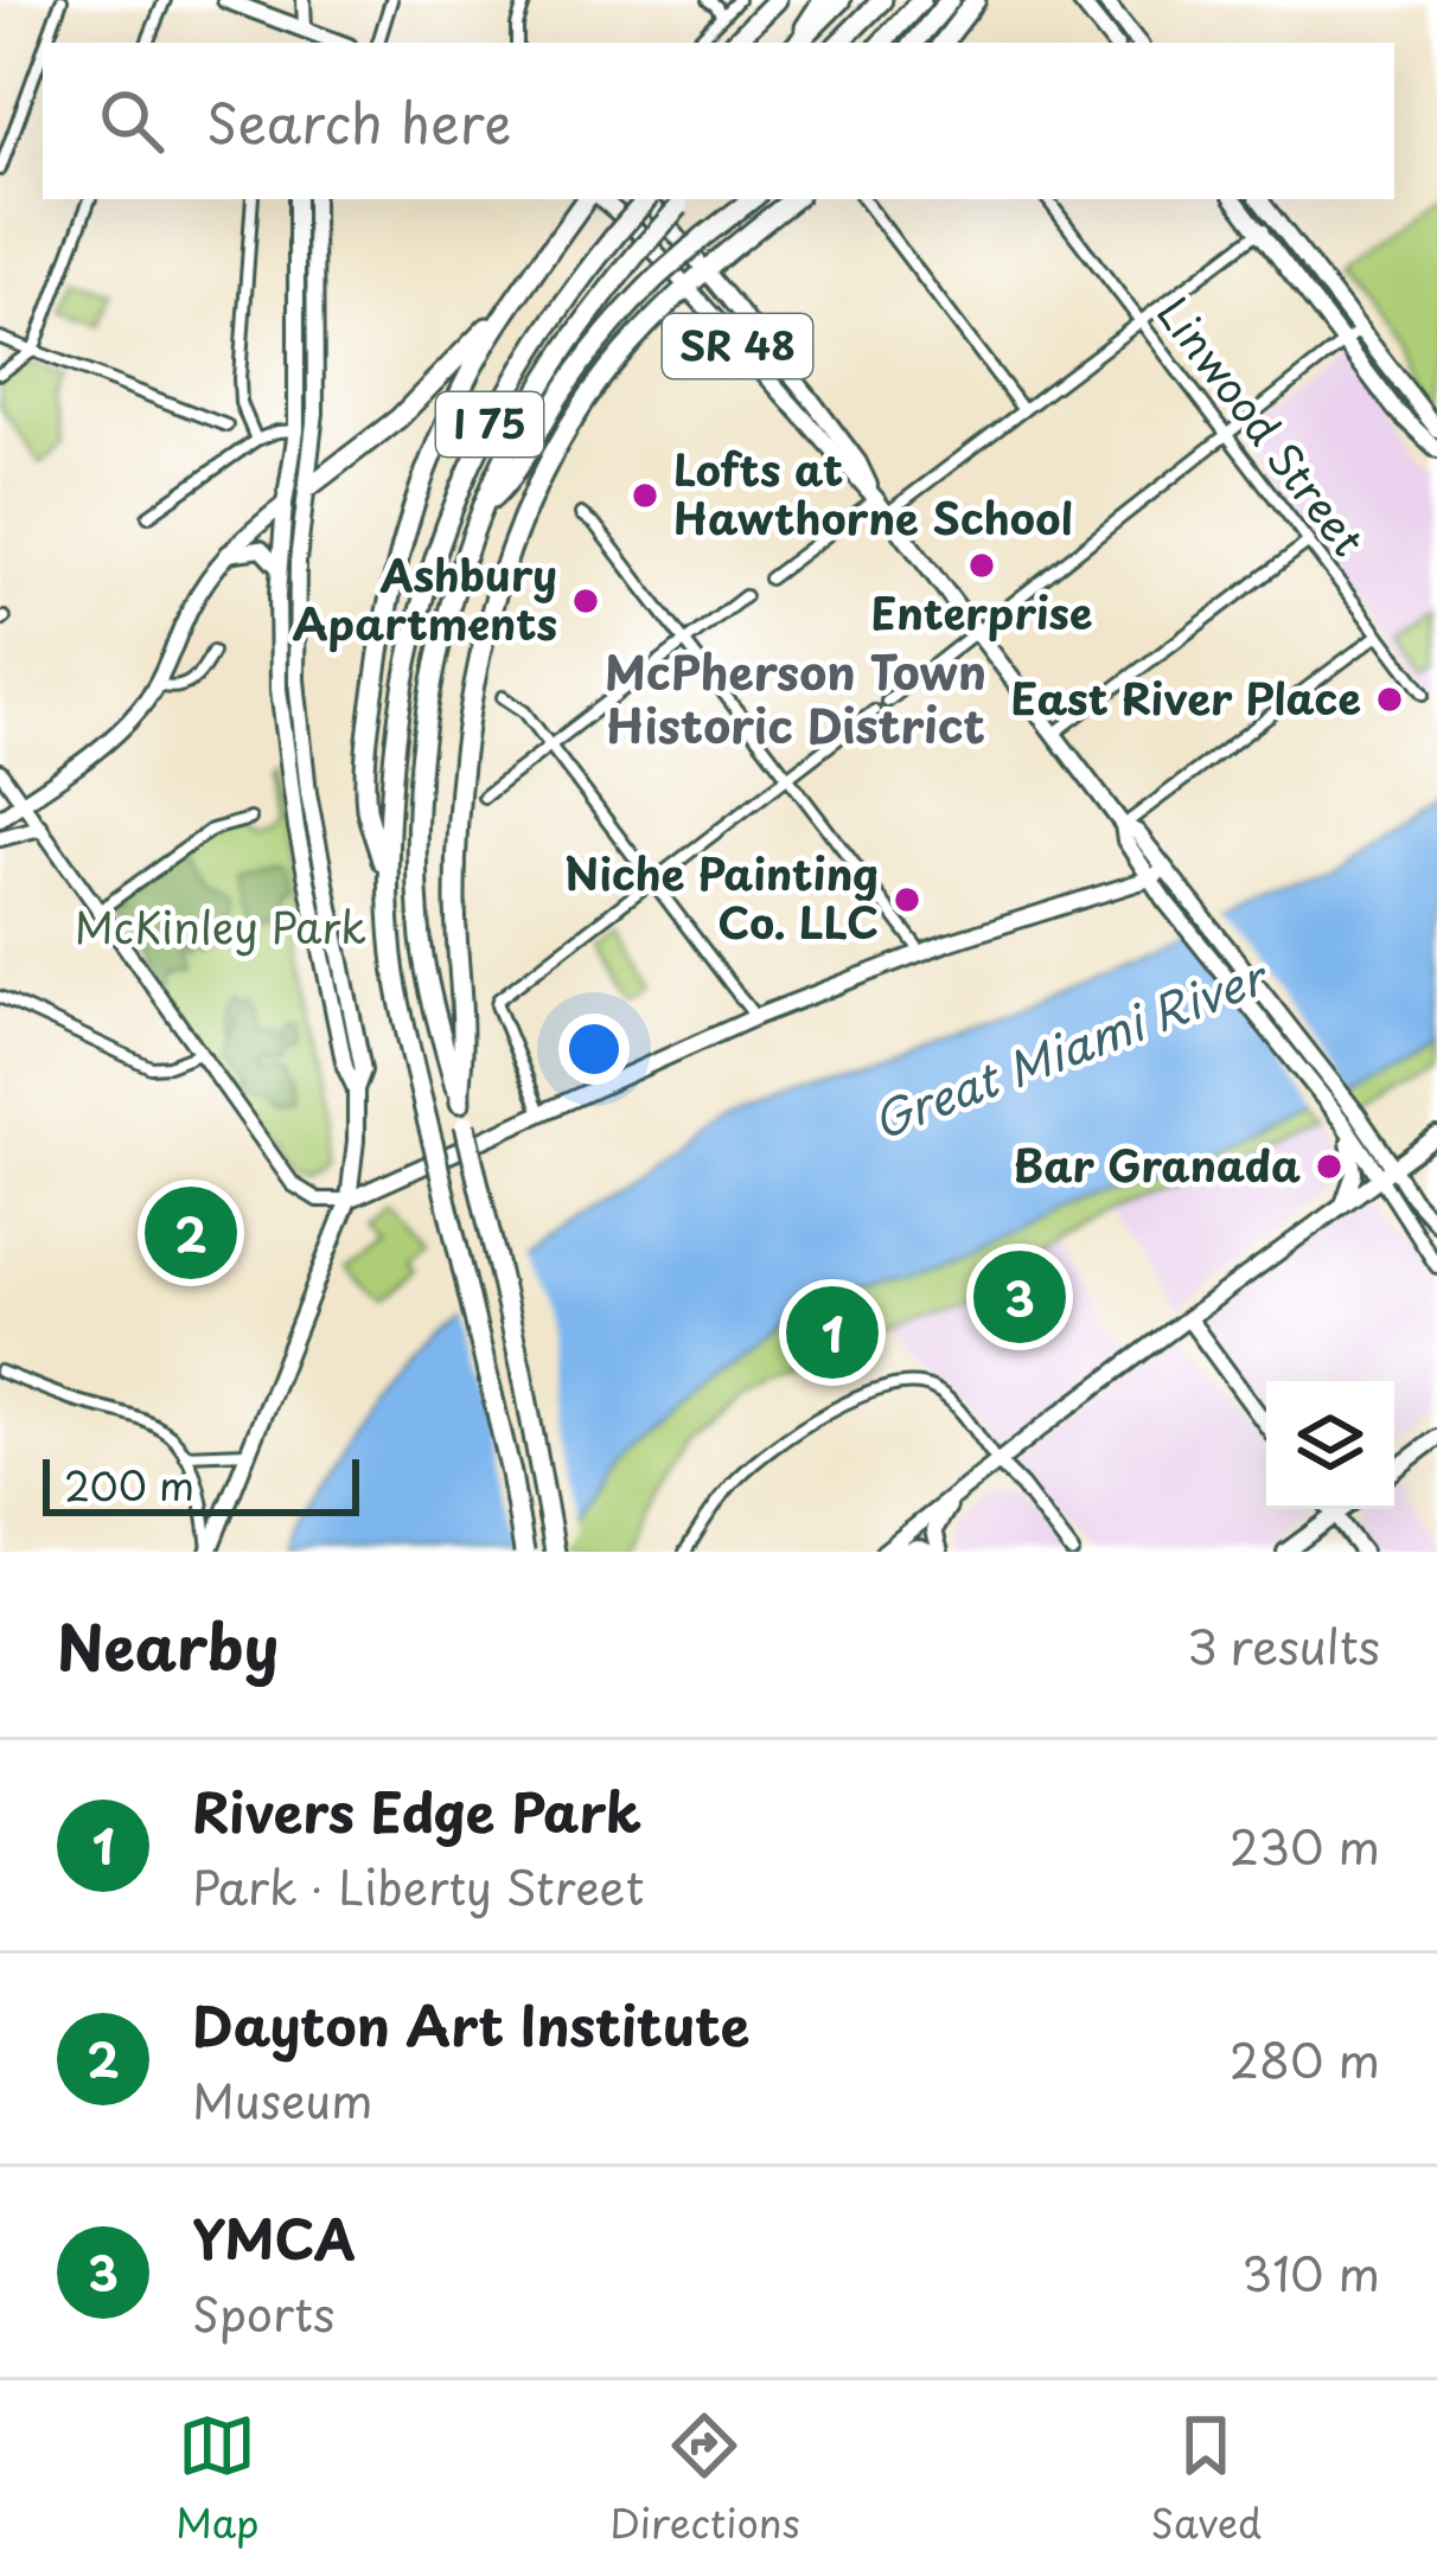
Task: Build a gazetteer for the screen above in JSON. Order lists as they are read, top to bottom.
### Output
{
  "streets": {
    "highway": ["I 75"],
    "main road": ["SR 48"],
    "street": ["Linwood Street"]
  },
  "districts": ["McPherson Town Historic District"],
  "water": ["Great Miami River"],
  "parks": ["McKinley Park"],
  "places": [
    "Lofts at Hawthorne School",
    "Enterprise",
    "Ashbury Apartments",
    "East River Place",
    "Niche Painting Co. LLC",
    "Bar Granada"
  ],
  "scale_bar": "200 m",
  "page": {
    "search": "Search here",
    "pins": ["2", "3", "1"],
    "scale": "200 m",
    "heading": ["Nearby", "3 results"],
    "list": [
      {
        "mark": "1",
        "name": "Rivers Edge Park",
        "note": "Park · Liberty Street",
        "value": "230 m"
      },
      {
        "mark": "2",
        "name": "Dayton Art Institute",
        "note": "Museum",
        "value": "280 m"
      },
      {
        "mark": "3",
        "name": "YMCA",
        "note": "Sports",
        "value": "310 m"
      }
    ],
    "nav": ["Map", "Directions", "Saved"]
  }
}
